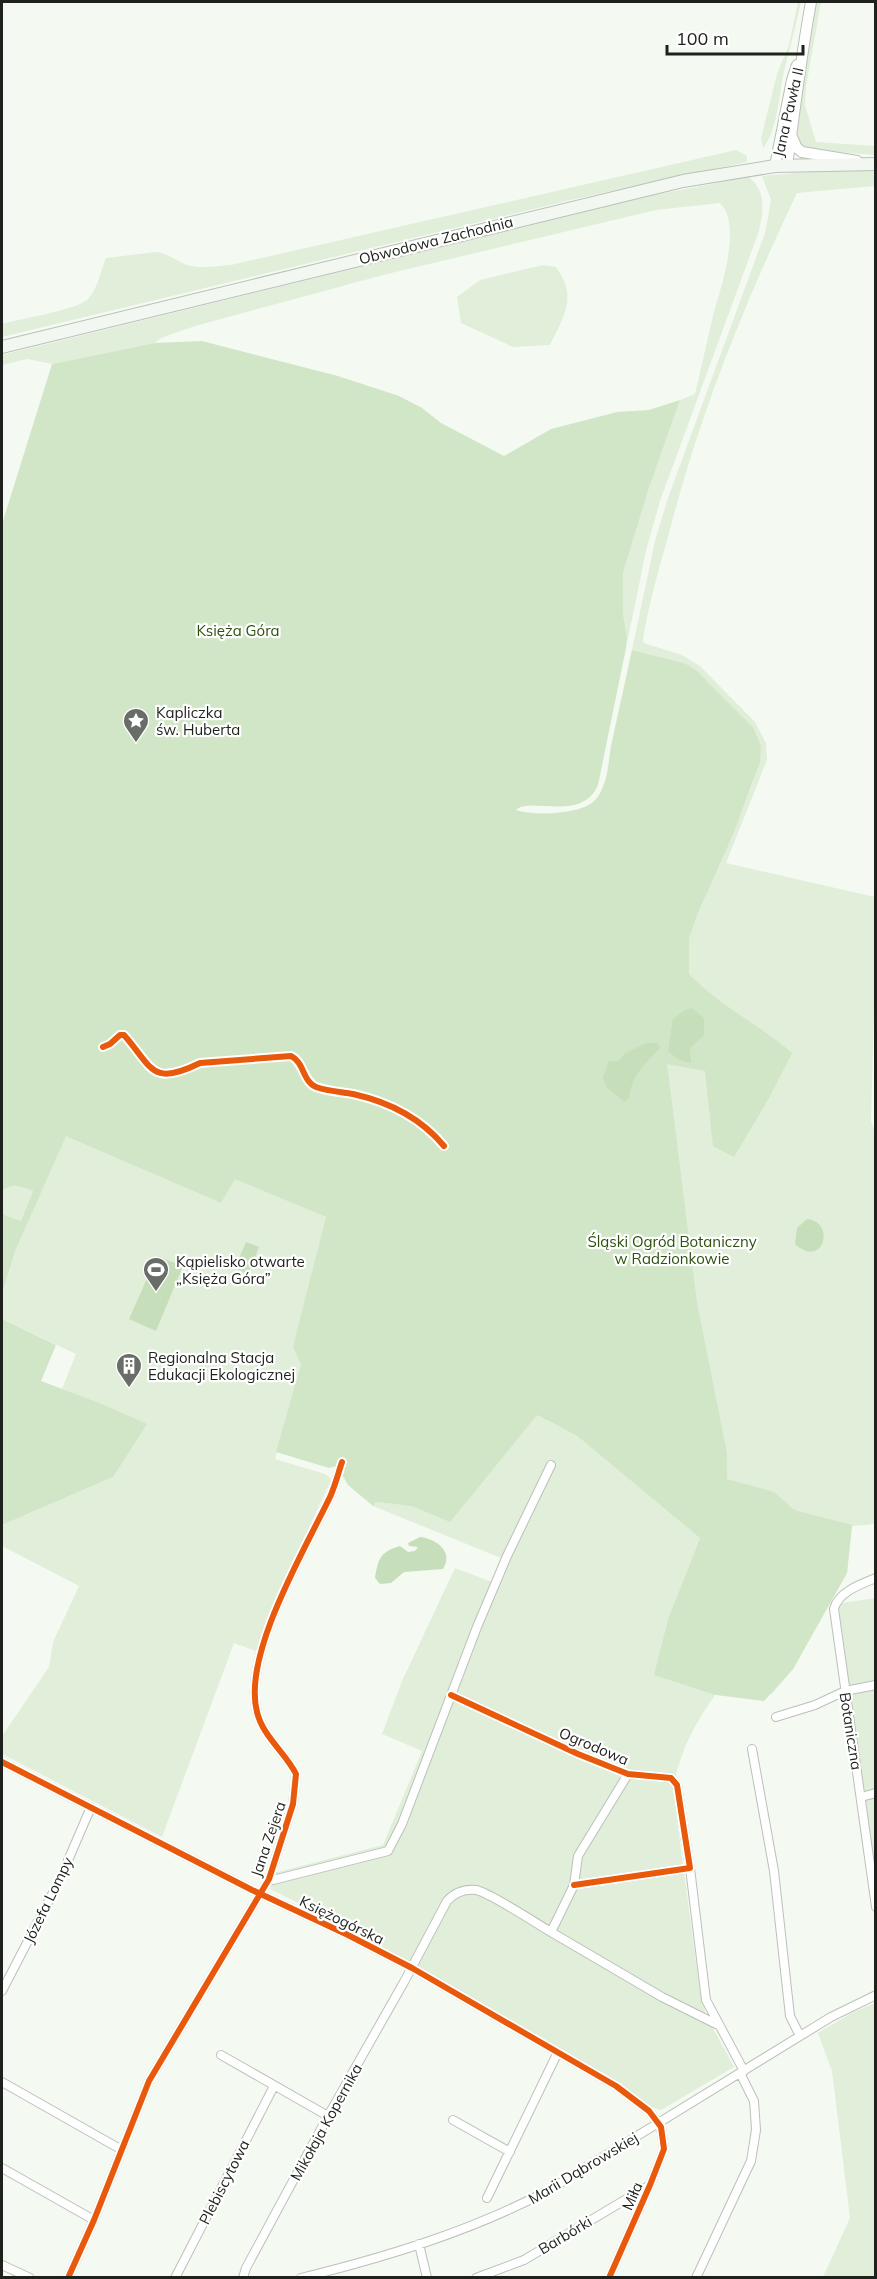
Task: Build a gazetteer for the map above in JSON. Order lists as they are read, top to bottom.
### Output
{
  "streets": {
    "main road": ["Obwodowa Zachodnia"],
    "street": [
      "Jana Pawła II",
      "Botaniczna",
      "Ogrodowa",
      "Jana Zejera",
      "Józefa Lompy",
      "Księżogórska",
      "Mikołaja Kopernika",
      "Marii Dąbrowskiej",
      "Plebiscytowa",
      "Miła",
      "Barbórki"
    ]
  },
  "crossings": [
    ["Jana Pawła II", "Obwodowa Zachodnia"],
    ["Ogrodowa", "Marii Dąbrowskiej"],
    ["Jana Zejera", "Księżogórska"],
    ["Józefa Lompy", "Księżogórska"],
    ["Księżogórska", "Mikołaja Kopernika"],
    ["Księżogórska", "Marii Dąbrowskiej"],
    ["Księżogórska", "Miła"],
    ["Marii Dąbrowskiej", "Miła"],
    ["Miła", "Barbórki"]
  ],
  "parks": ["Księża Góra", "Śląski Ogród Botaniczny w Radzionkowie"],
  "places": {
    "place": ["Kapliczka św. Huberta"],
    "sports": ["Kąpielisko otwarte „Księża Góra”"],
    "building": ["Regionalna Stacja Edukacji Ekologicznej"]
  },
  "scale_bar": "100 m"
}
